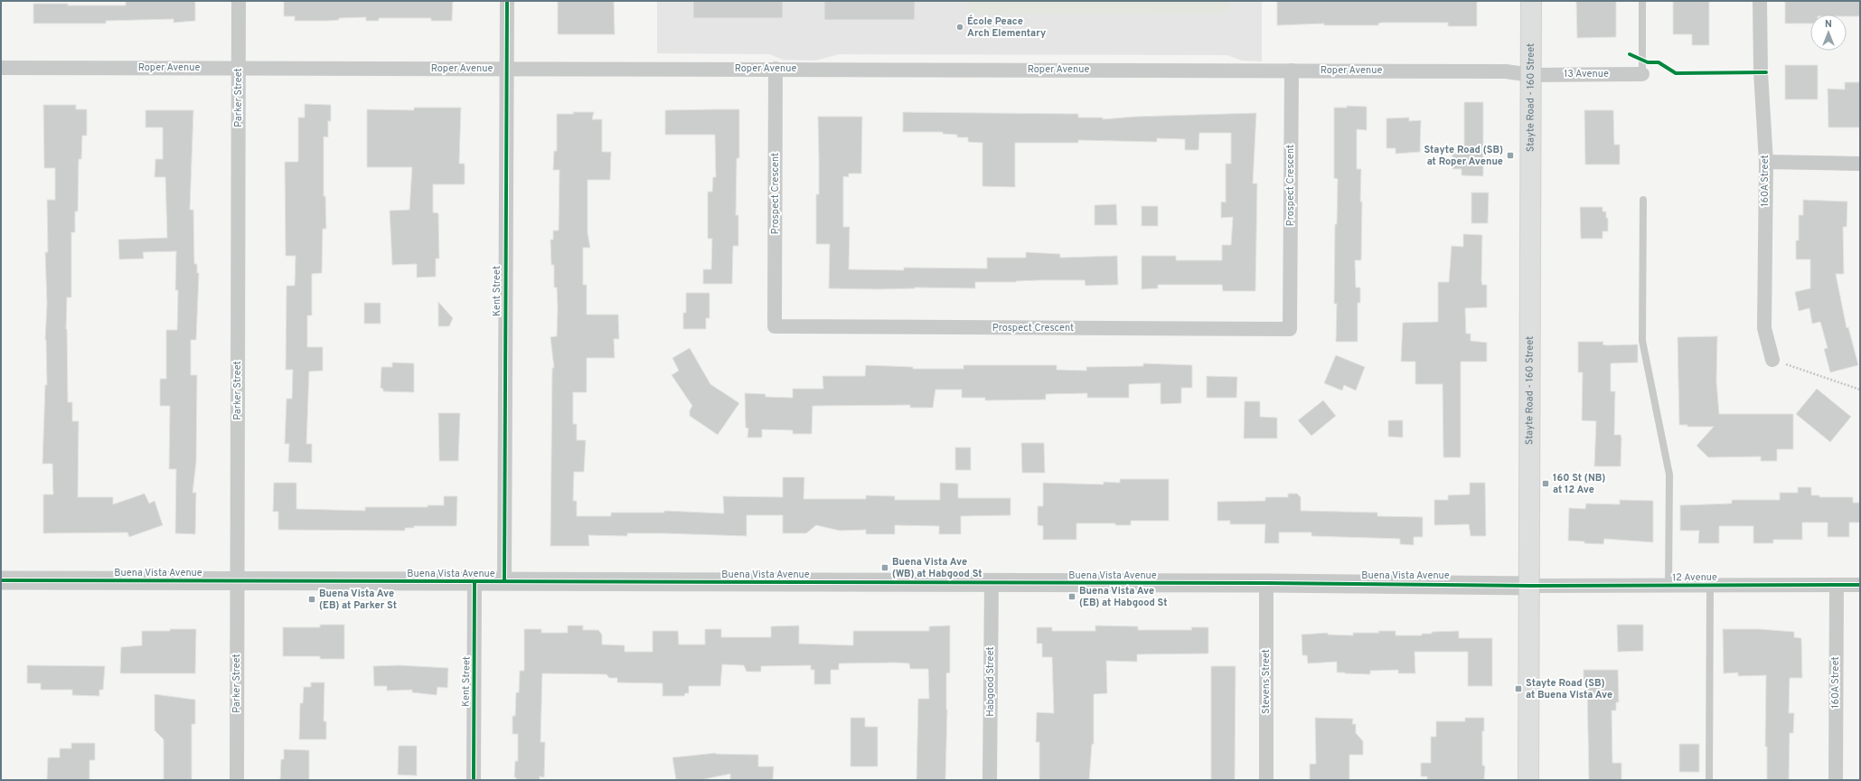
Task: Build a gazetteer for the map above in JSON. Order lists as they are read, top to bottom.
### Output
{
  "streets": {
    "main road": ["Stayte Road - 160 Street"],
    "street": [
      "Roper Avenue",
      "13 Avenue",
      "Parker Street",
      "160A Street",
      "Prospect Crescent",
      "Kent Street",
      "Buena Vista Avenue",
      "12 Avenue",
      "Habgood Street",
      "Stevens Street"
    ]
  },
  "crossings": [
    ["Roper Avenue", "13 Avenue"],
    ["Roper Avenue", "Parker Street"],
    ["Roper Avenue", "Stayte Road - 160 Street"],
    ["Roper Avenue", "Prospect Crescent"],
    ["Roper Avenue", "Kent Street"],
    ["13 Avenue", "Stayte Road - 160 Street"],
    ["Parker Street", "Buena Vista Avenue"],
    ["Stayte Road - 160 Street", "Buena Vista Avenue"],
    ["Stayte Road - 160 Street", "12 Avenue"],
    ["160A Street", "12 Avenue"],
    ["Kent Street", "Buena Vista Avenue"],
    ["Buena Vista Avenue", "12 Avenue"],
    ["Buena Vista Avenue", "Habgood Street"],
    ["Buena Vista Avenue", "Stevens Street"]
  ],
  "places": {
    "other": ["École Peace Arch Elementary"],
    "transit": [
      "Stayte Road (SB) at Roper Avenue",
      "160 St (NB) at 12 Ave",
      "Buena Vista Ave (WB) at Habgood St",
      "Buena Vista Ave (EB) at Habgood St",
      "Buena Vista Ave (EB) at Parker St",
      "Stayte Road (SB) at Buena Vista Ave"
    ]
  },
  "north": "top"
}
